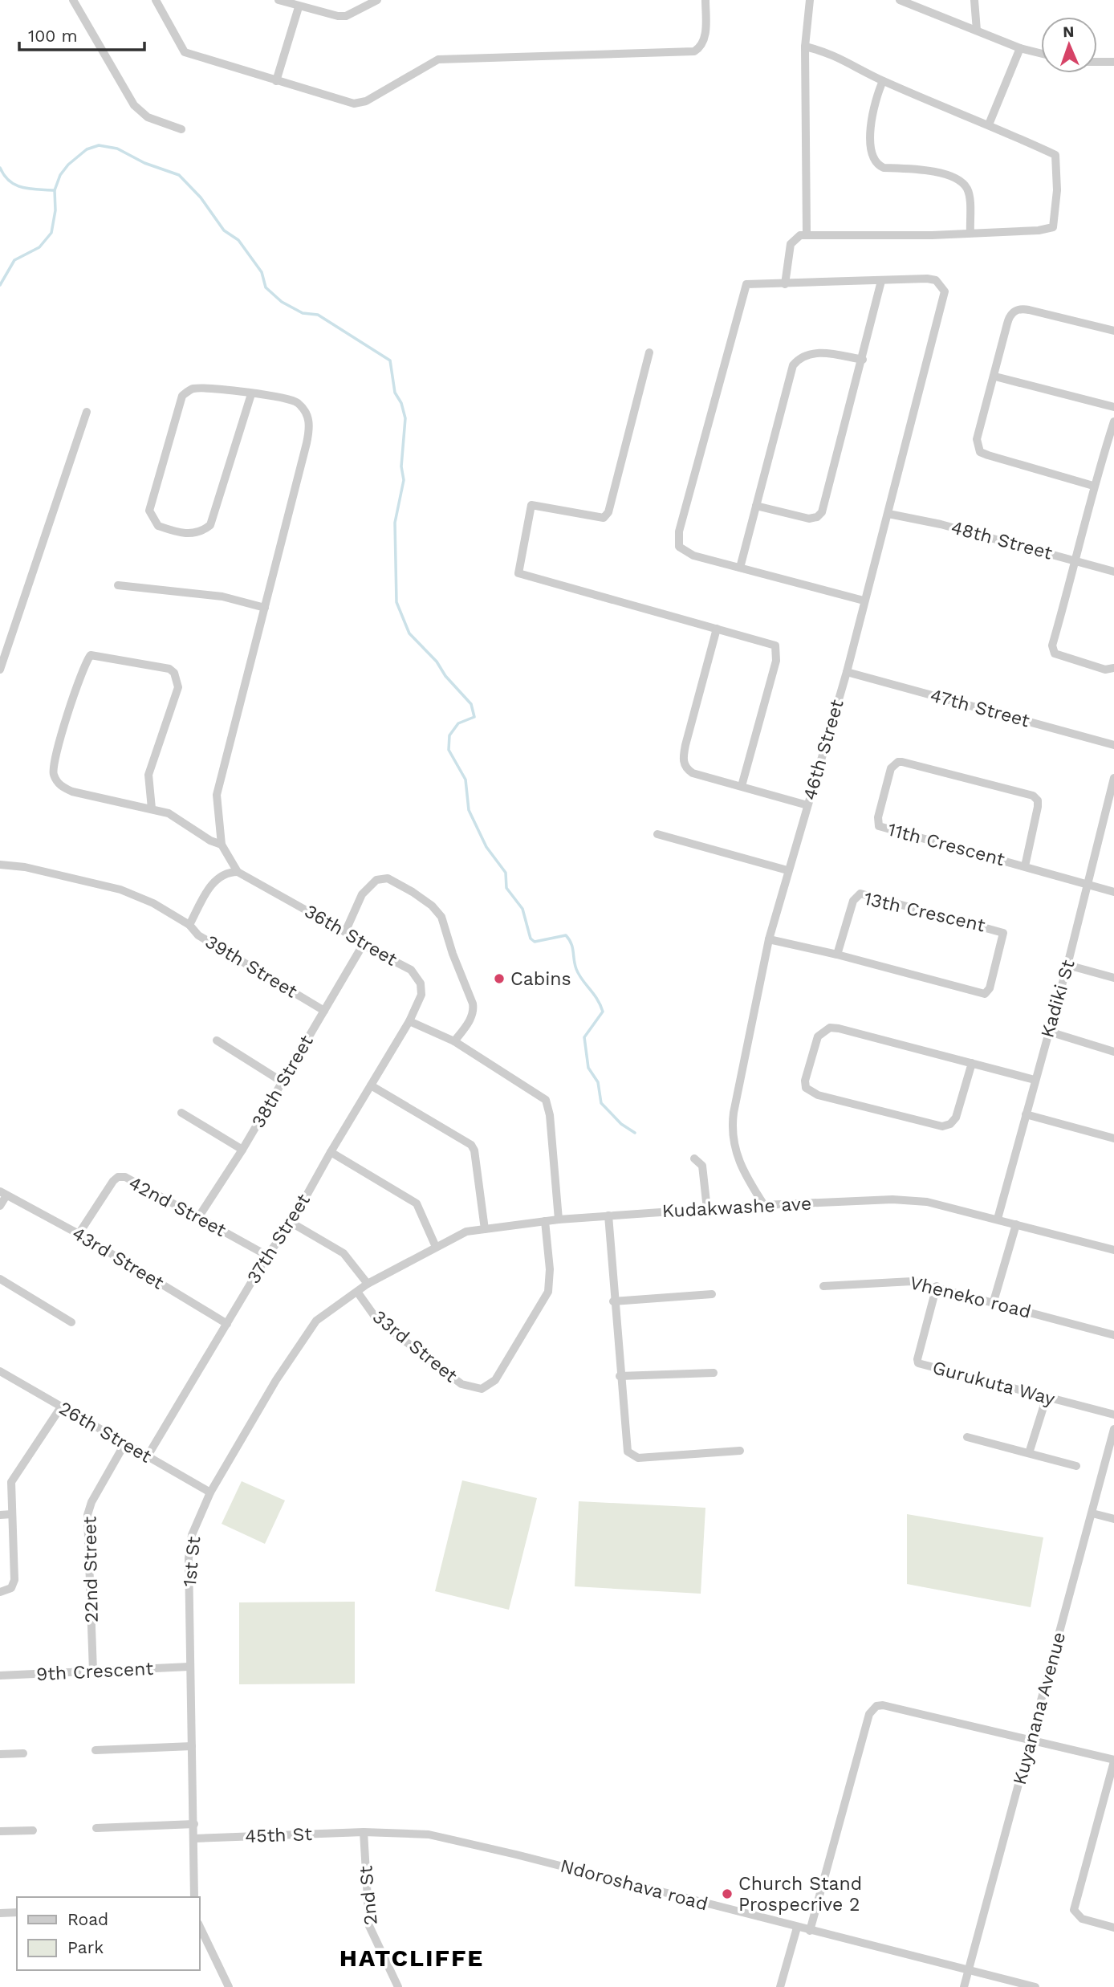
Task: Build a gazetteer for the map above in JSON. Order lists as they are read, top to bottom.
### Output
{
  "streets": {
    "street": [
      "48th Street",
      "47th Street",
      "46th Street",
      "11th Crescent",
      "13th Crescent",
      "36th Street",
      "39th Street",
      "Kadiki St",
      "38th Street",
      "42nd Street",
      "Kudakwashe ave",
      "37th Street",
      "43rd Street",
      "Vheneko road",
      "33rd Street",
      "Gurukuta Way",
      "26th Street",
      "1st St",
      "22nd Street",
      "9th Crescent",
      "Kuyanana Avenue",
      "45th St",
      "Ndoroshava road",
      "2nd St"
    ]
  },
  "crossings": [
    ["48th Street", "46th Street"],
    ["47th Street", "46th Street"],
    ["46th Street", "13th Crescent"],
    ["46th Street", "Kudakwashe ave"],
    ["11th Crescent", "Kadiki St"],
    ["36th Street", "39th Street"],
    ["36th Street", "38th Street"],
    ["36th Street", "37th Street"],
    ["39th Street", "38th Street"],
    ["Kadiki St", "Kudakwashe ave"],
    ["38th Street", "42nd Street"],
    ["42nd Street", "37th Street"],
    ["42nd Street", "43rd Street"],
    ["Kudakwashe ave", "33rd Street"],
    ["Kudakwashe ave", "1st St"],
    ["37th Street", "43rd Street"],
    ["37th Street", "33rd Street"],
    ["37th Street", "26th Street"],
    ["Vheneko road", "Gurukuta Way"],
    ["33rd Street", "1st St"],
    ["26th Street", "1st St"],
    ["26th Street", "22nd Street"],
    ["1st St", "9th Crescent"],
    ["1st St", "45th St"],
    ["22nd Street", "9th Crescent"],
    ["Kuyanana Avenue", "Ndoroshava road"],
    ["45th St", "Ndoroshava road"],
    ["45th St", "2nd St"],
    ["Ndoroshava road", "2nd St"]
  ],
  "districts": ["HATCLIFFE"],
  "places": ["Cabins", "Church Stand Prospecrive 2"],
  "legend": ["Road", "Park"],
  "scale_bar": "100 m",
  "north": "top"
}
